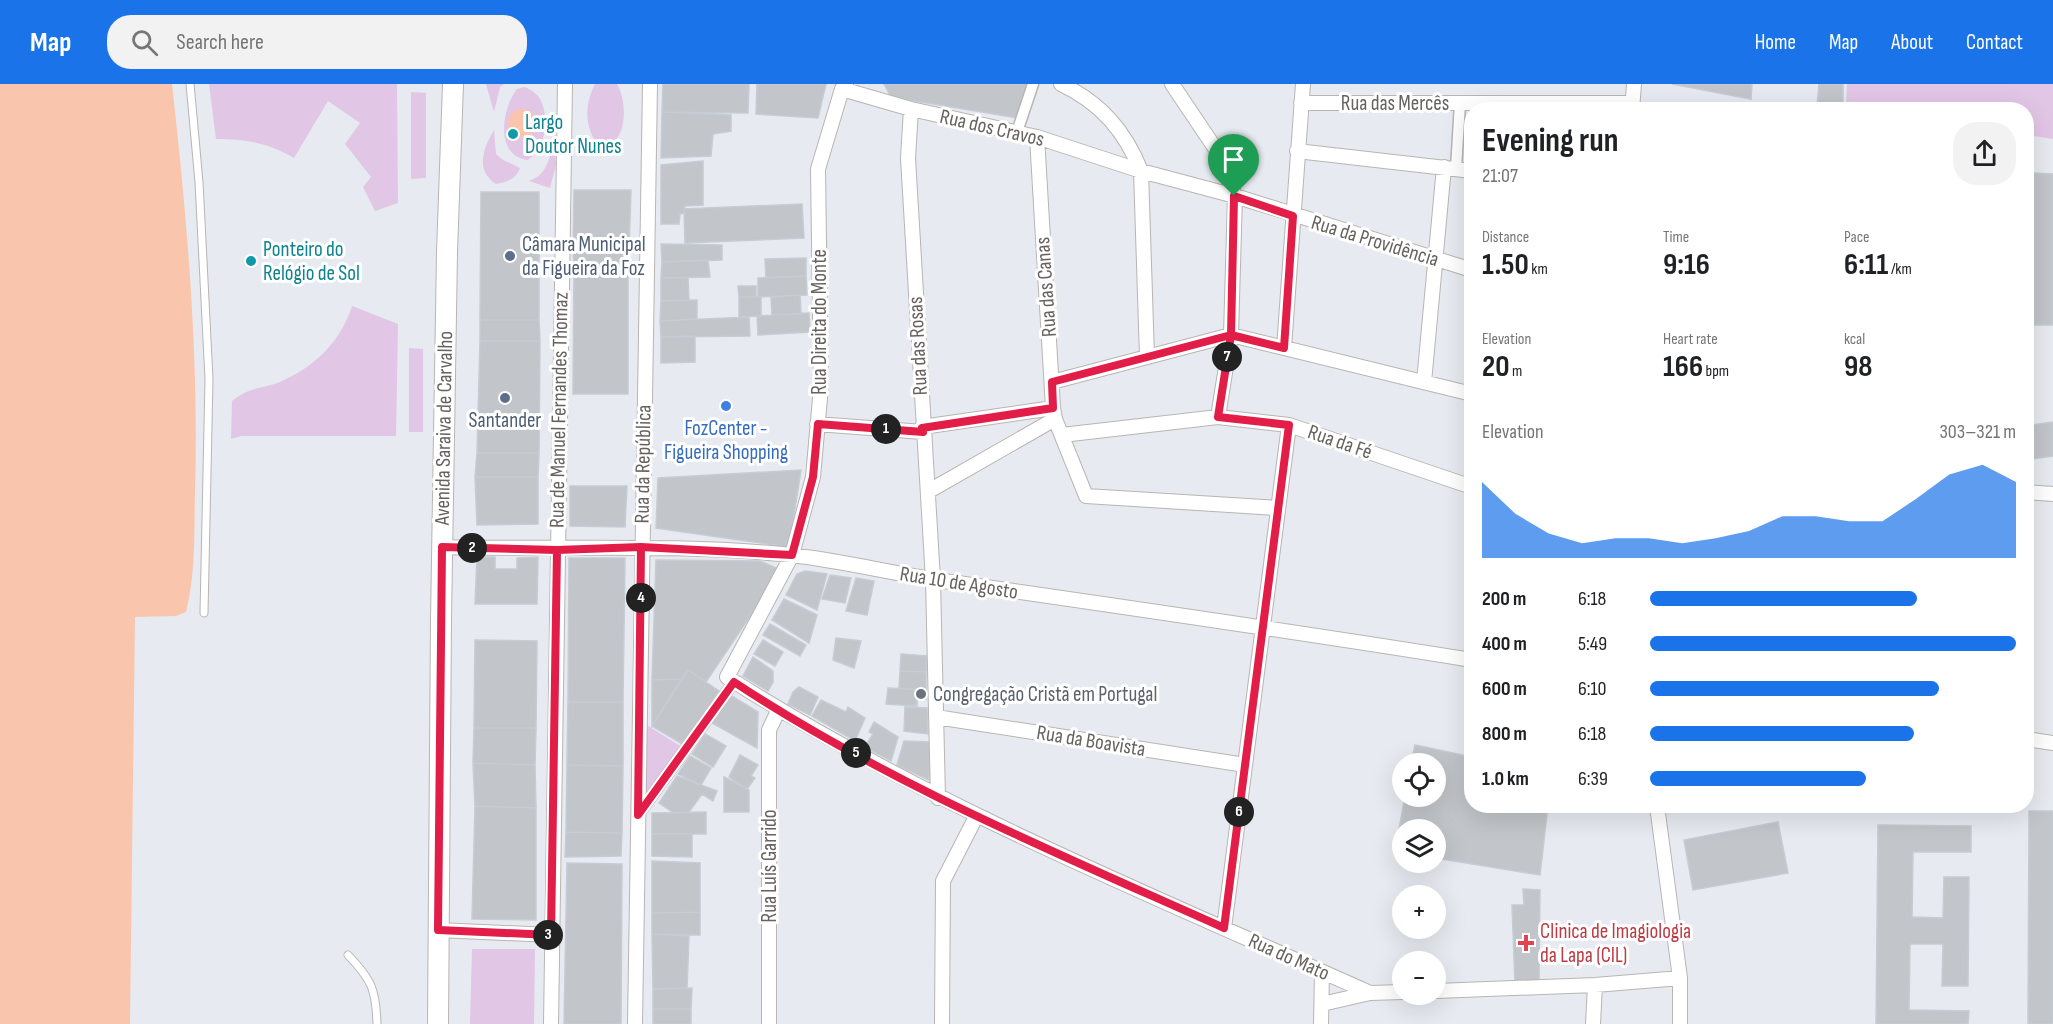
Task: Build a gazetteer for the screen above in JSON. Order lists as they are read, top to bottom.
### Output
{
  "streets": {
    "main road": ["Avenida Saraiva de Carvalho"],
    "street": [
      "Rua das Mercês",
      "Rua dos Cravos",
      "Rua da Providência",
      "Rua das Canas",
      "Rua Direita do Monte",
      "Rua das Rosas",
      "Rua de Manuel Fernandes Thomaz",
      "Rua da Fé",
      "Rua da República",
      "Rua 10 de Agosto",
      "Rua da Boavista",
      "Rua Luís Garrido",
      "Rua do Mato"
    ]
  },
  "crossings": [
    ["Rua dos Cravos", "Rua da Providência"],
    ["Rua dos Cravos", "Rua das Canas"],
    ["Rua dos Cravos", "Rua Direita do Monte"],
    ["Rua dos Cravos", "Rua das Rosas"],
    ["Rua das Canas", "Rua da Fé"],
    ["Rua Direita do Monte", "Rua 10 de Agosto"],
    ["Rua Direita do Monte", "Rua do Mato"],
    ["Rua das Rosas", "Rua 10 de Agosto"],
    ["Rua das Rosas", "Rua da Boavista"],
    ["Rua das Rosas", "Rua do Mato"],
    ["Rua de Manuel Fernandes Thomaz", "Rua 10 de Agosto"],
    ["Avenida Saraiva de Carvalho", "Rua 10 de Agosto"],
    ["Rua da República", "Rua 10 de Agosto"],
    ["Rua Luís Garrido", "Rua do Mato"]
  ],
  "places": {
    "other": [
      "Largo Doutor Nunes",
      "Câmara Municipal da Figueira da Foz",
      "Ponteiro do Relógio de Sol",
      "Santander",
      "FozCenter - Figueira Shopping",
      "Congregação Cristã em Portugal"
    ],
    "health": ["Clinica de Imagiologia da Lapa (CIL)"]
  },
  "page": {
    "header": "Map",
    "search": "Search here",
    "nav": [
      "Home",
      "Map",
      "About",
      "Contact"
    ],
    "heading": ["Evening run", "21:07"],
    "stats": [
      ["Distance", "1.50 km"],
      ["Time", "9:16"],
      ["Pace", "6:11 /km"],
      ["Elevation", "20 m"],
      ["Heart rate", "166 bpm"],
      ["kcal", "98"]
    ],
    "pins": [
      "7",
      "1",
      "2",
      "4",
      "5",
      "6",
      "3"
    ],
    "chart": ["Elevation", "303–321 m"],
    "list": [
      {
        "name": "200 m",
        "note": "6:18"
      },
      {
        "name": "400 m",
        "note": "5:49"
      },
      {
        "name": "600 m",
        "note": "6:10"
      },
      {
        "name": "800 m",
        "note": "6:18"
      },
      {
        "name": "1.0 km",
        "note": "6:39"
      }
    ],
    "map_buttons": ["+", "−"]
  }
}
